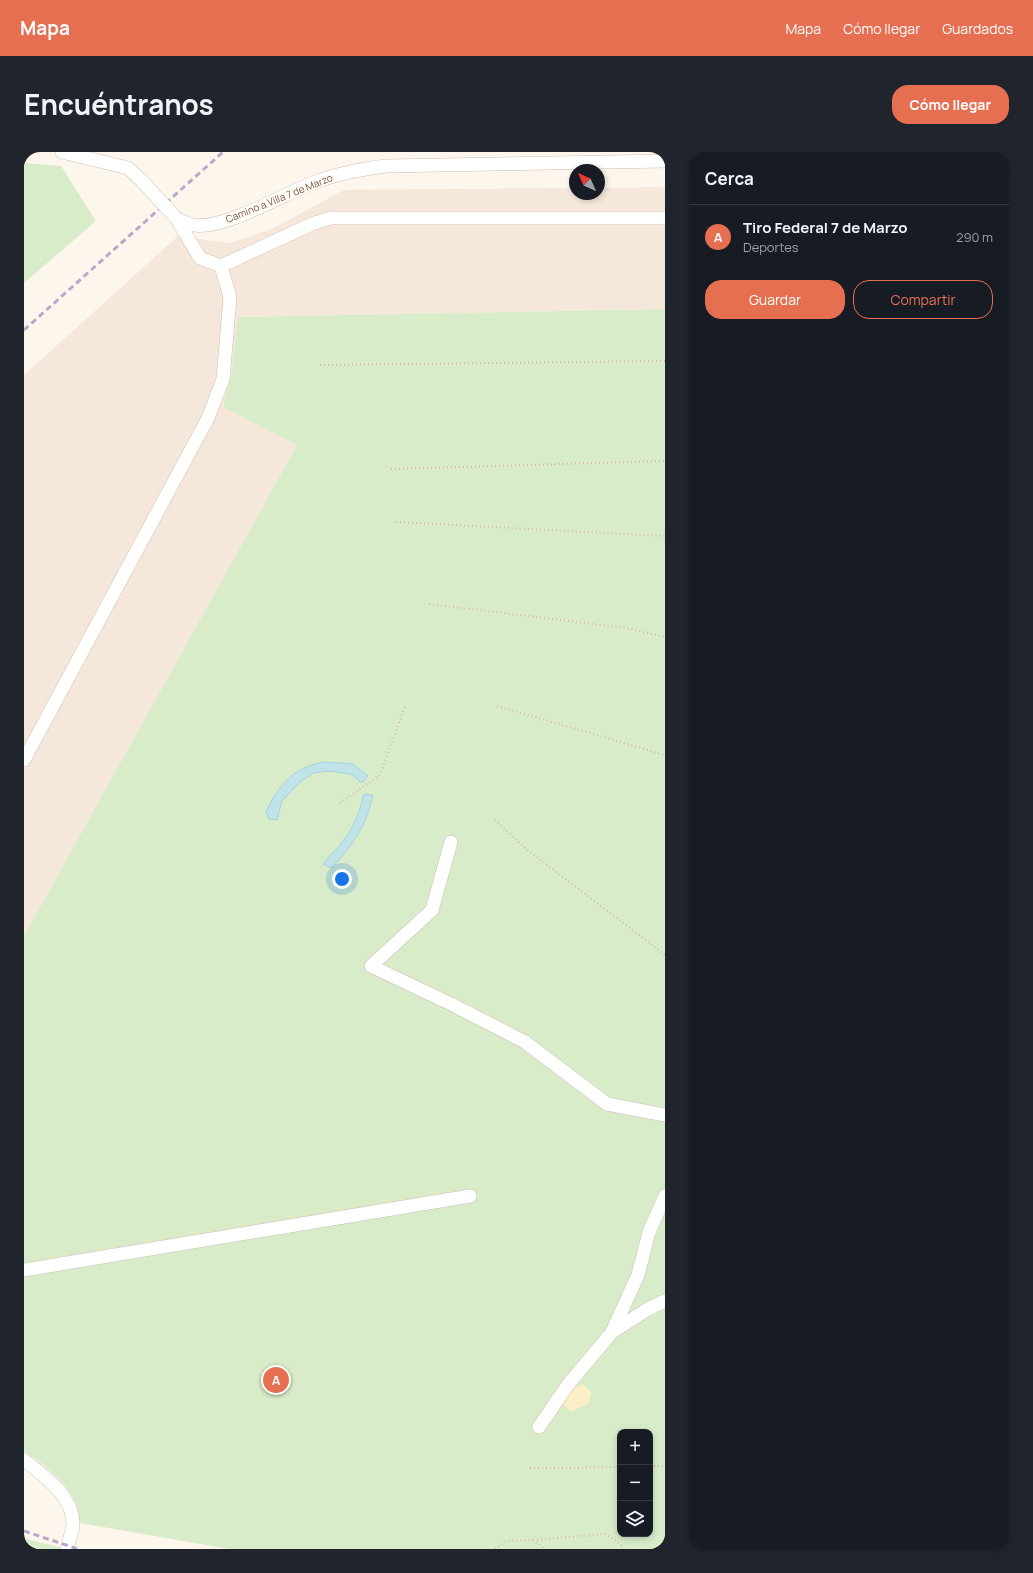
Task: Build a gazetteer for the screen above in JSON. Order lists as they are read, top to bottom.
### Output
{
  "streets": {
    "street": ["Camino a Villa 7 de Marzo"]
  },
  "north": "top left",
  "page": {
    "header": "Mapa",
    "nav": ["Mapa", "Cómo llegar", "Guardados"],
    "title": "Encuéntranos",
    "buttons": [
      "Cómo llegar",
      ["Guardar", "Compartir"]
    ],
    "heading": "Cerca",
    "list": [
      {
        "mark": "A",
        "name": "Tiro Federal 7 de Marzo",
        "note": "Deportes",
        "value": "290 m"
      }
    ],
    "pins": "A",
    "map_buttons": ["+", "−"]
  }
}
